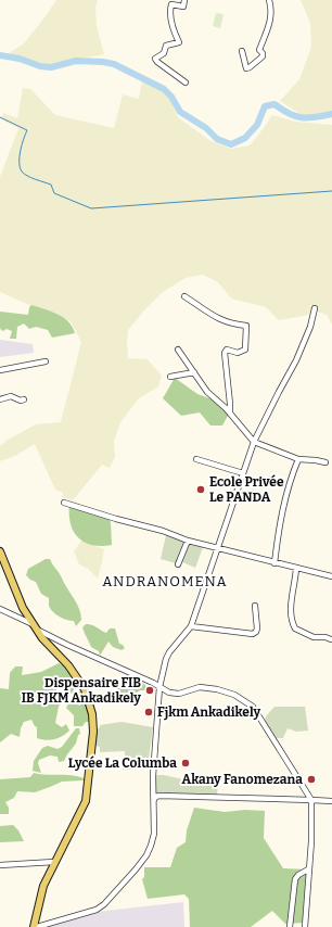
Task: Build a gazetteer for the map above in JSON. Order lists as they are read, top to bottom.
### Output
{
  "districts": ["ANDRANOMENA"],
  "places": [
    "Ecole Privée Le PANDA",
    "Dispensaire FIB IB FJKM Ankadikely",
    "Fjkm Ankadikely",
    "Lycée La Columba",
    "Akany Fanomezana"
  ]
}
